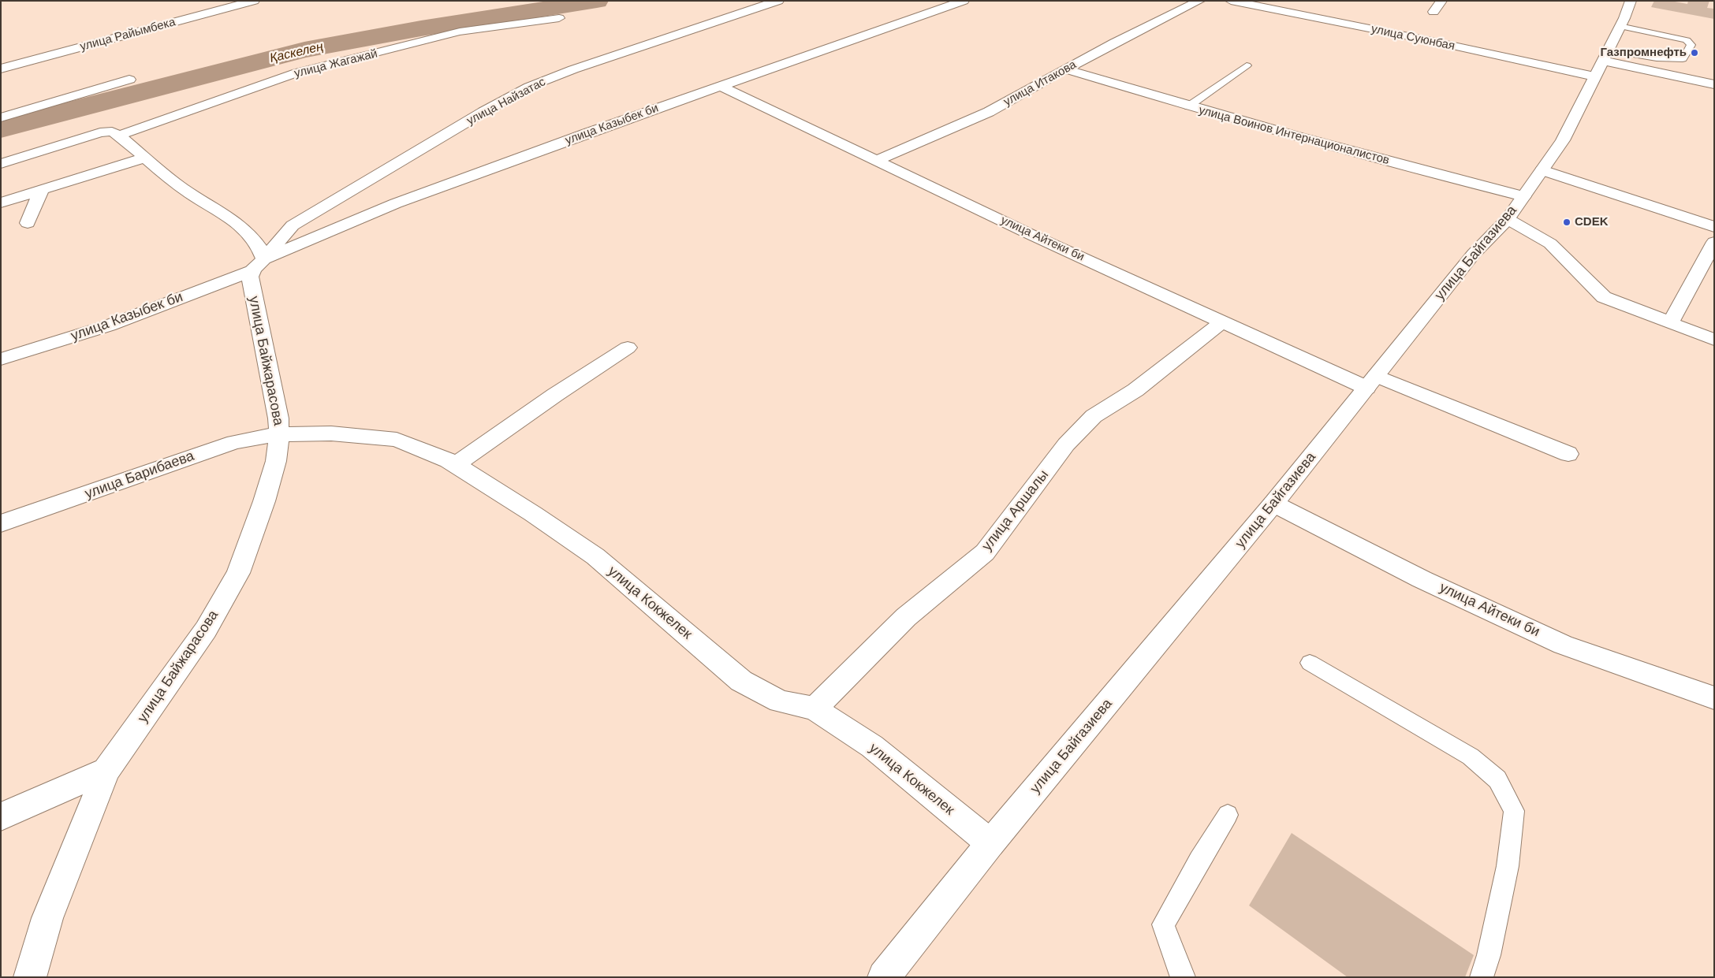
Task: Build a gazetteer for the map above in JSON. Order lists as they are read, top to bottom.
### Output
{
  "streets": {
    "street": [
      "улица Райымбека",
      "улица Суюнбая",
      "улица Жагажай",
      "улица Итакова",
      "улица Найзатас",
      "улица Казыбек би",
      "улица Воинов Интернационалистов",
      "улица Айтеки би",
      "улица Байгазиева",
      "улица Байжарасова",
      "улица Барибаева",
      "улица Аршалы",
      "улица Кокжелек"
    ]
  },
  "crossings": [
    ["улица Суюнбая", "улица Байгазиева"],
    ["улица Жагажай", "улица Байжарасова"],
    ["улица Итакова", "улица Воинов Интернационалистов"],
    ["улица Итакова", "улица Айтеки би"],
    ["улица Найзатас", "улица Казыбек би"],
    ["улица Найзатас", "улица Байжарасова"],
    ["улица Казыбек би", "улица Айтеки би"],
    ["улица Казыбек би", "улица Байжарасова"],
    ["улица Воинов Интернационалистов", "улица Байгазиева"],
    ["улица Айтеки би", "улица Байгазиева"],
    ["улица Айтеки би", "улица Аршалы"],
    ["улица Байгазиева", "улица Кокжелек"],
    ["улица Байжарасова", "улица Барибаева"],
    ["улица Байжарасова", "улица Кокжелек"],
    ["улица Барибаева", "улица Кокжелек"],
    ["улица Аршалы", "улица Кокжелек"]
  ],
  "water": ["Қаскелең"],
  "places": ["Газпромнефть", "CDEK"]
}
